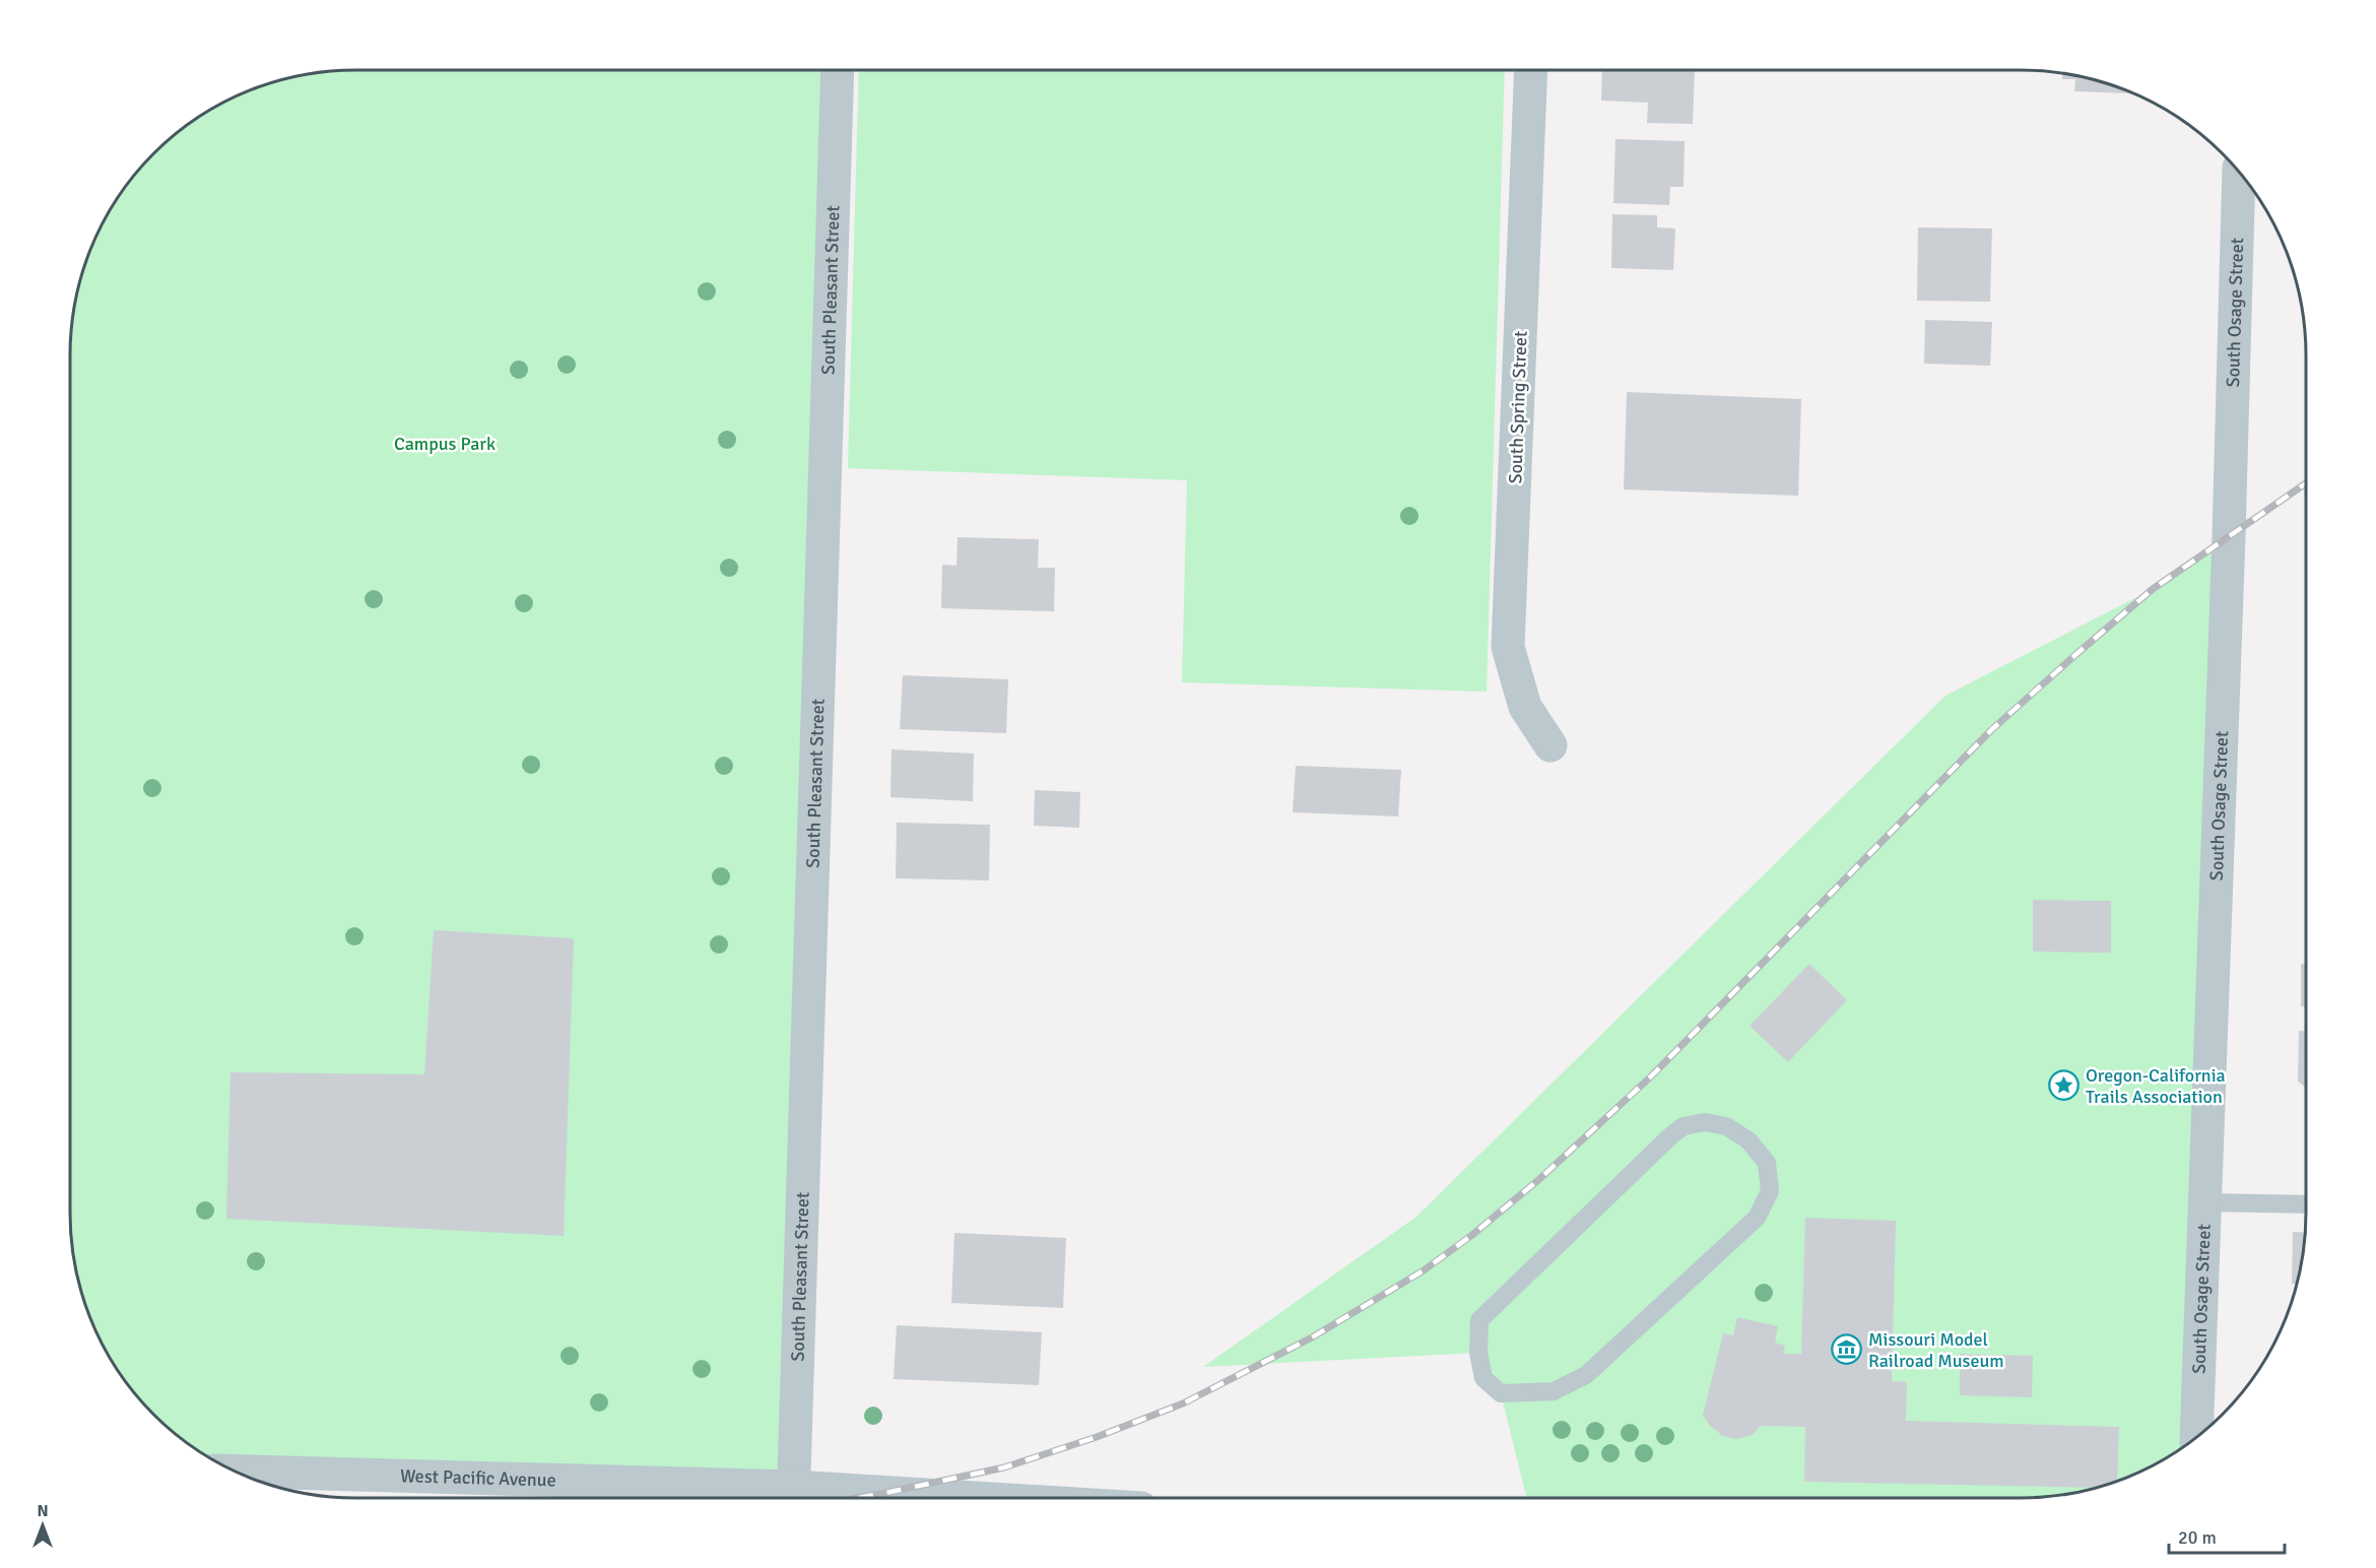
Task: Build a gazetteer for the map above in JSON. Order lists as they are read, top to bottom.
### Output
{
  "streets": {
    "street": [
      "South Pleasant Street",
      "South Osage Street",
      "South Spring Street",
      "West Pacific Avenue"
    ]
  },
  "crossings": [
    ["South Pleasant Street", "West Pacific Avenue"]
  ],
  "parks": ["Campus Park"],
  "places": {
    "place": ["Oregon-California Trails Association"],
    "museum": ["Missouri Model Railroad Museum"]
  },
  "scale_bar": "20 m",
  "north": "top"
}
